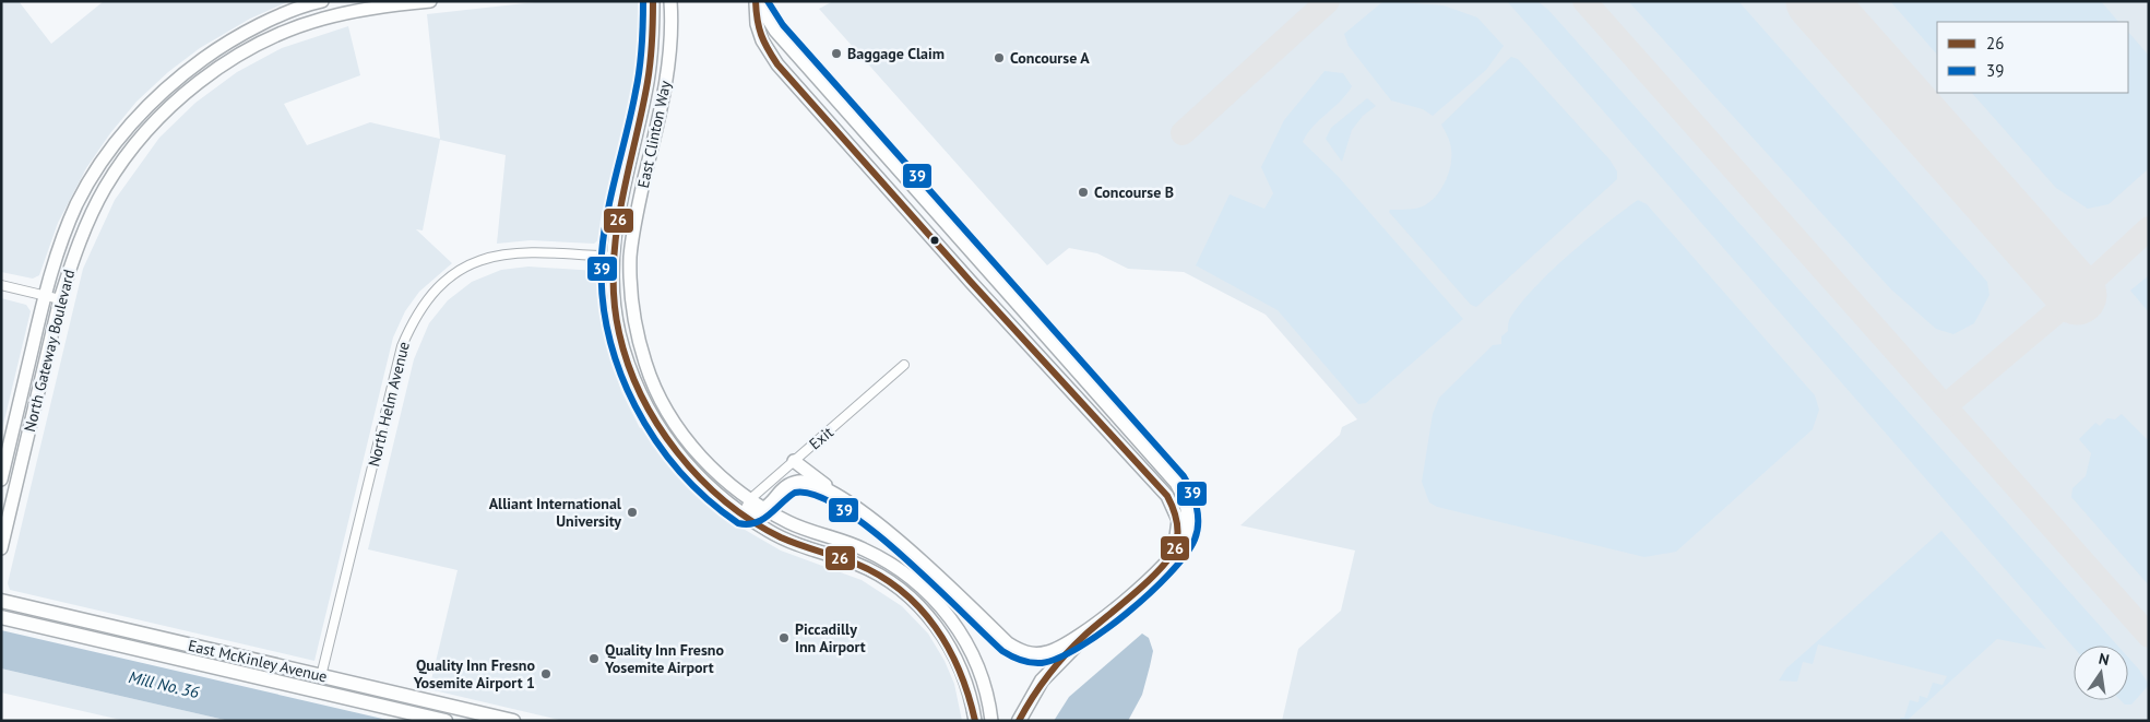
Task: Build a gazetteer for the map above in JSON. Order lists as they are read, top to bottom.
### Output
{
  "streets": {
    "main road": ["East Clinton Way", "North Gateway Boulevard", "East McKinley Avenue"],
    "street": ["North Helm Avenue", "Exit"]
  },
  "crossings": [
    ["East Clinton Way", "North Helm Avenue"],
    ["East Clinton Way", "Exit"],
    ["North Helm Avenue", "East McKinley Avenue"]
  ],
  "water": ["Mill No. 36"],
  "places": [
    "Baggage Claim",
    "Concourse A",
    "Concourse B",
    "Alliant International University",
    "Piccadilly Inn Airport",
    "Quality Inn Fresno Yosemite Airport",
    "Quality Inn Fresno Yosemite Airport 1"
  ],
  "lines": ["transit line 26", "transit line 39"],
  "legend": ["26", "39"],
  "north": "top"
}
